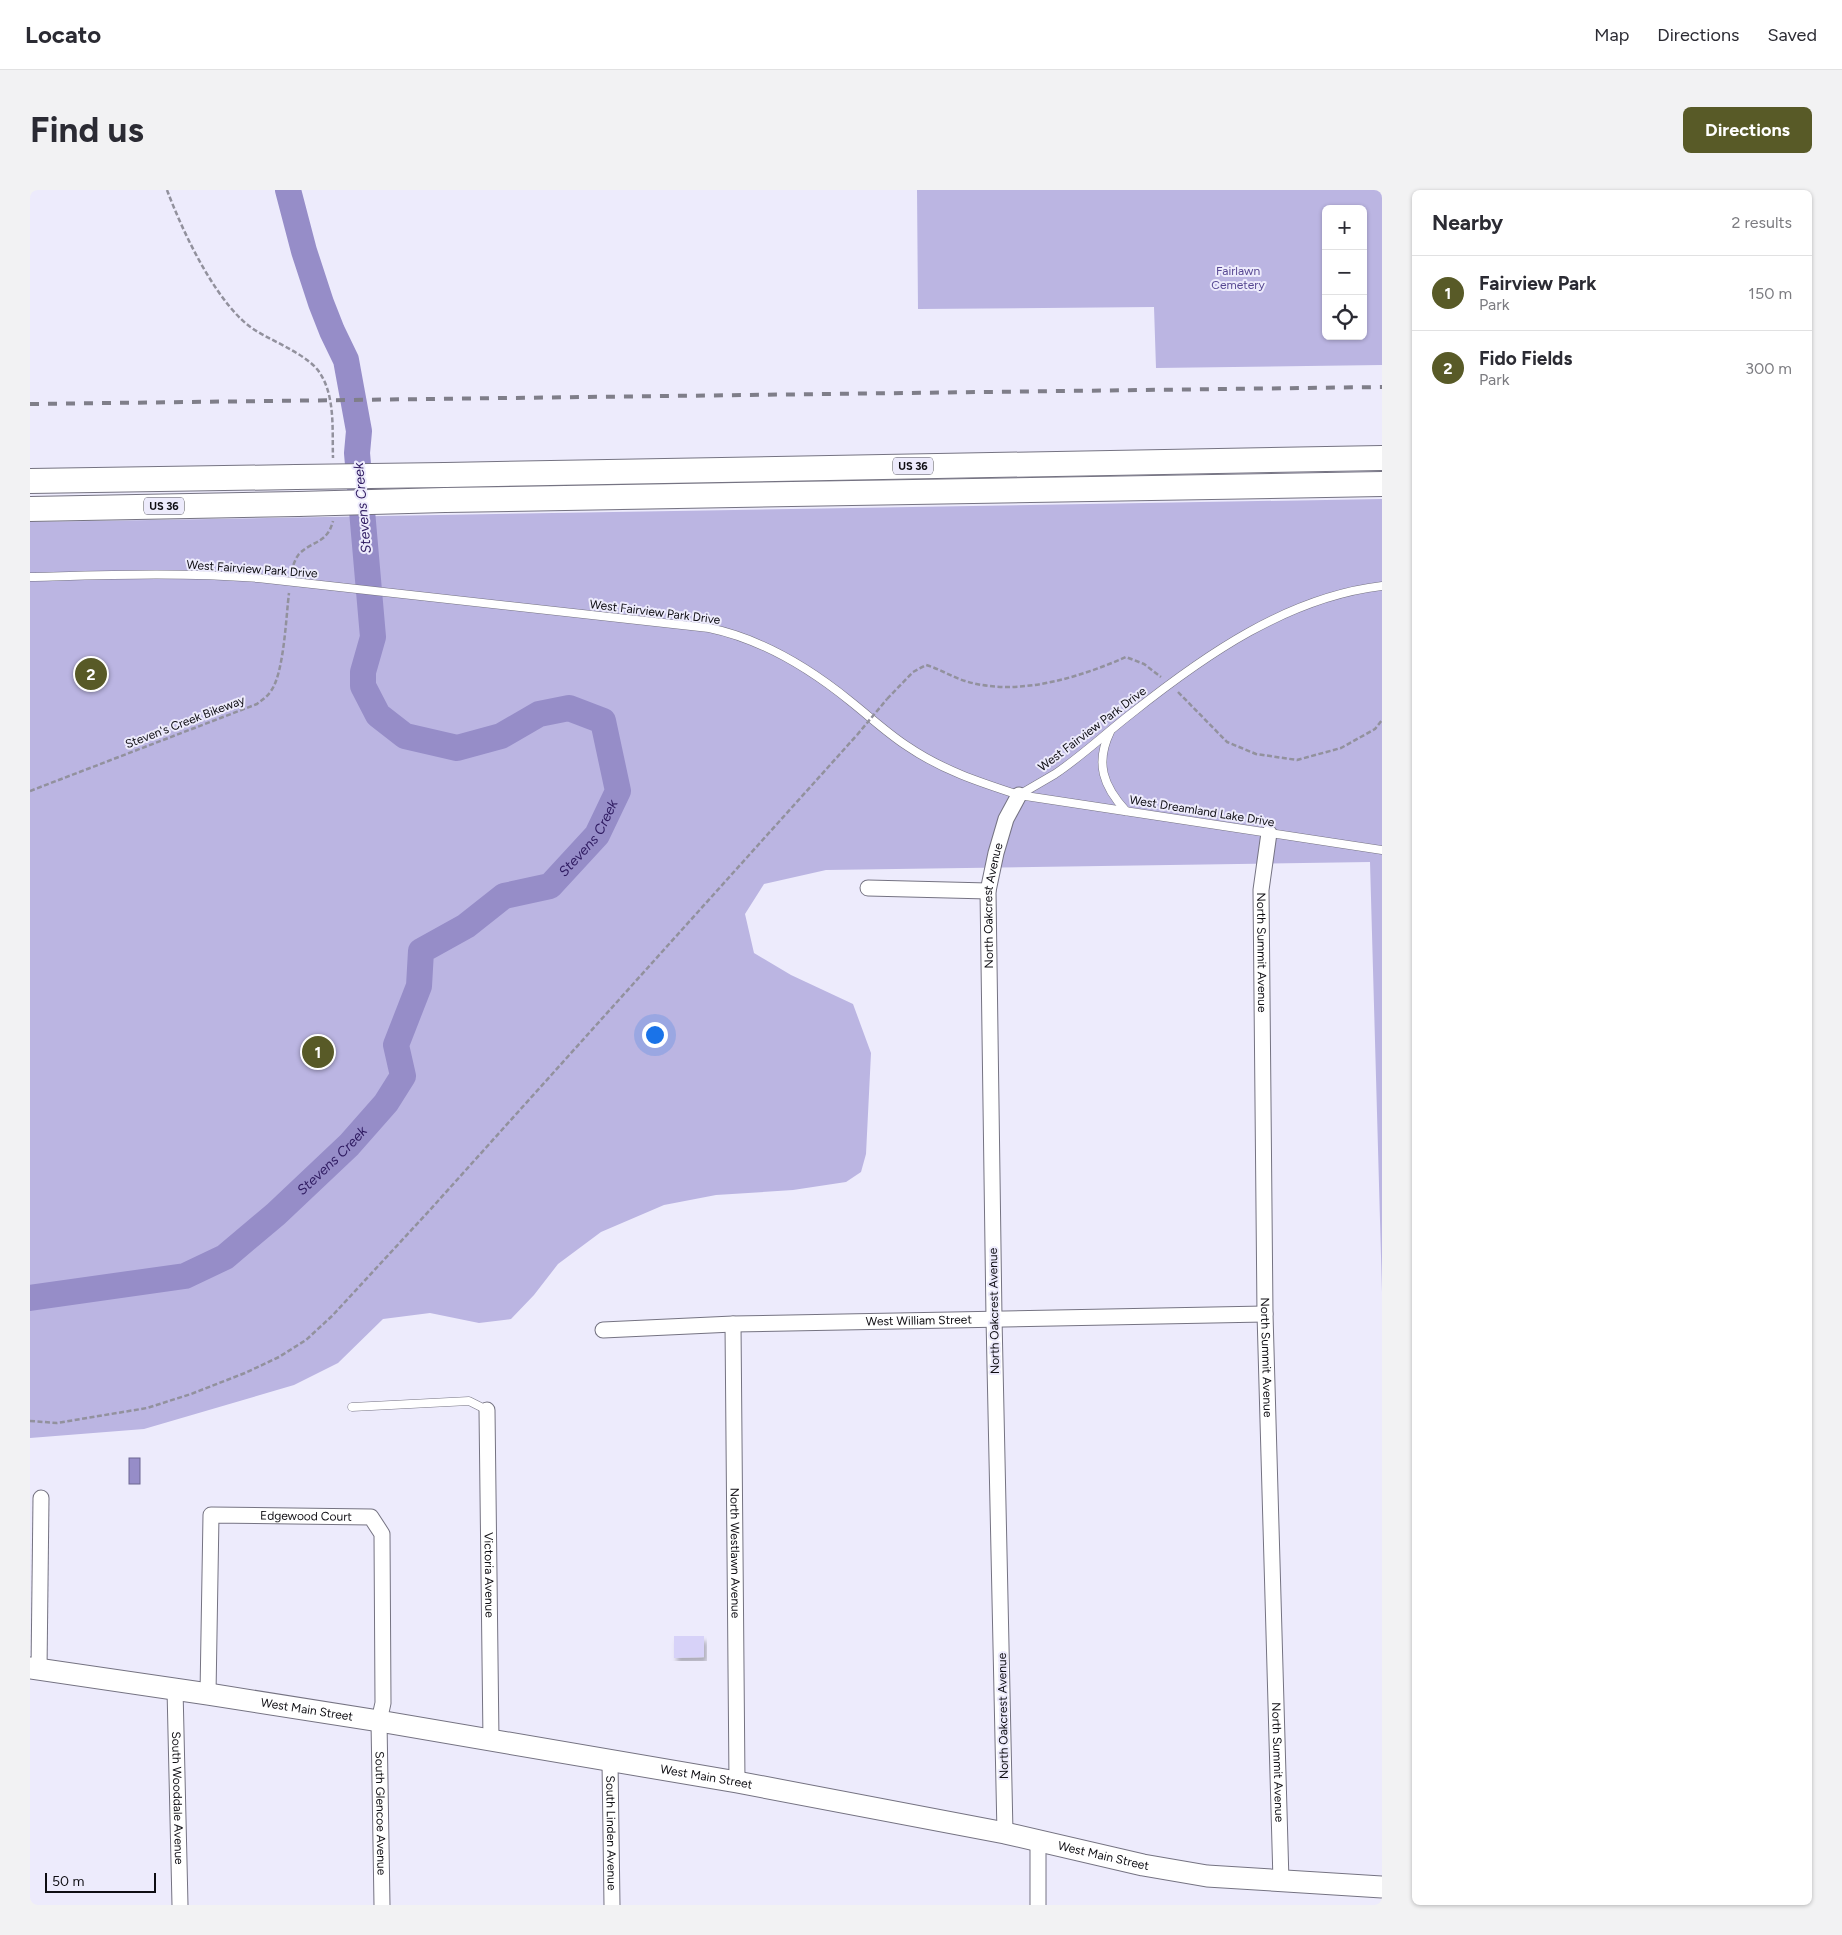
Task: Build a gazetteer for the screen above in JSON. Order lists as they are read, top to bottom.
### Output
{
  "streets": {
    "main road": ["US 36"],
    "street": [
      "North Oakcrest Avenue",
      "North Summit Avenue",
      "West William Street",
      "Edgewood Court",
      "North Westlawn Avenue",
      "Victoria Avenue",
      "West Main Street",
      "South Wooddale Avenue",
      "South Glencoe Avenue",
      "South Linden Avenue"
    ],
    "lane": ["West Fairview Park Drive", "West Dreamland Lake Drive"],
    "path": ["Steven's Creek Bikeway"]
  },
  "crossings": [
    ["West Fairview Park Drive", "Steven's Creek Bikeway"],
    ["West Fairview Park Drive", "West Dreamland Lake Drive"],
    ["West Fairview Park Drive", "North Oakcrest Avenue"],
    ["West Dreamland Lake Drive", "North Oakcrest Avenue"],
    ["West Dreamland Lake Drive", "North Summit Avenue"],
    ["North Oakcrest Avenue", "West William Street"],
    ["North Oakcrest Avenue", "West Main Street"],
    ["North Summit Avenue", "West William Street"],
    ["North Summit Avenue", "West Main Street"],
    ["West William Street", "North Westlawn Avenue"],
    ["Edgewood Court", "West Main Street"],
    ["Edgewood Court", "South Glencoe Avenue"],
    ["North Westlawn Avenue", "West Main Street"],
    ["Victoria Avenue", "West Main Street"],
    ["West Main Street", "South Wooddale Avenue"],
    ["West Main Street", "South Glencoe Avenue"],
    ["West Main Street", "South Linden Avenue"]
  ],
  "water": ["Stevens Creek"],
  "parks": ["Fairlawn Cemetery"],
  "scale_bar": "50 m",
  "page": {
    "header": "Locato",
    "nav": ["Map", "Directions", "Saved"],
    "buttons": "Directions",
    "title": "Find us",
    "heading": ["Nearby", "2 results"],
    "map_buttons": ["+", "−"],
    "list": [
      {
        "mark": "1",
        "name": "Fairview Park",
        "note": "Park",
        "value": "150 m"
      },
      {
        "mark": "2",
        "name": "Fido Fields",
        "note": "Park",
        "value": "300 m"
      }
    ],
    "pins": ["2", "1"],
    "scale": "50 m"
  }
}
